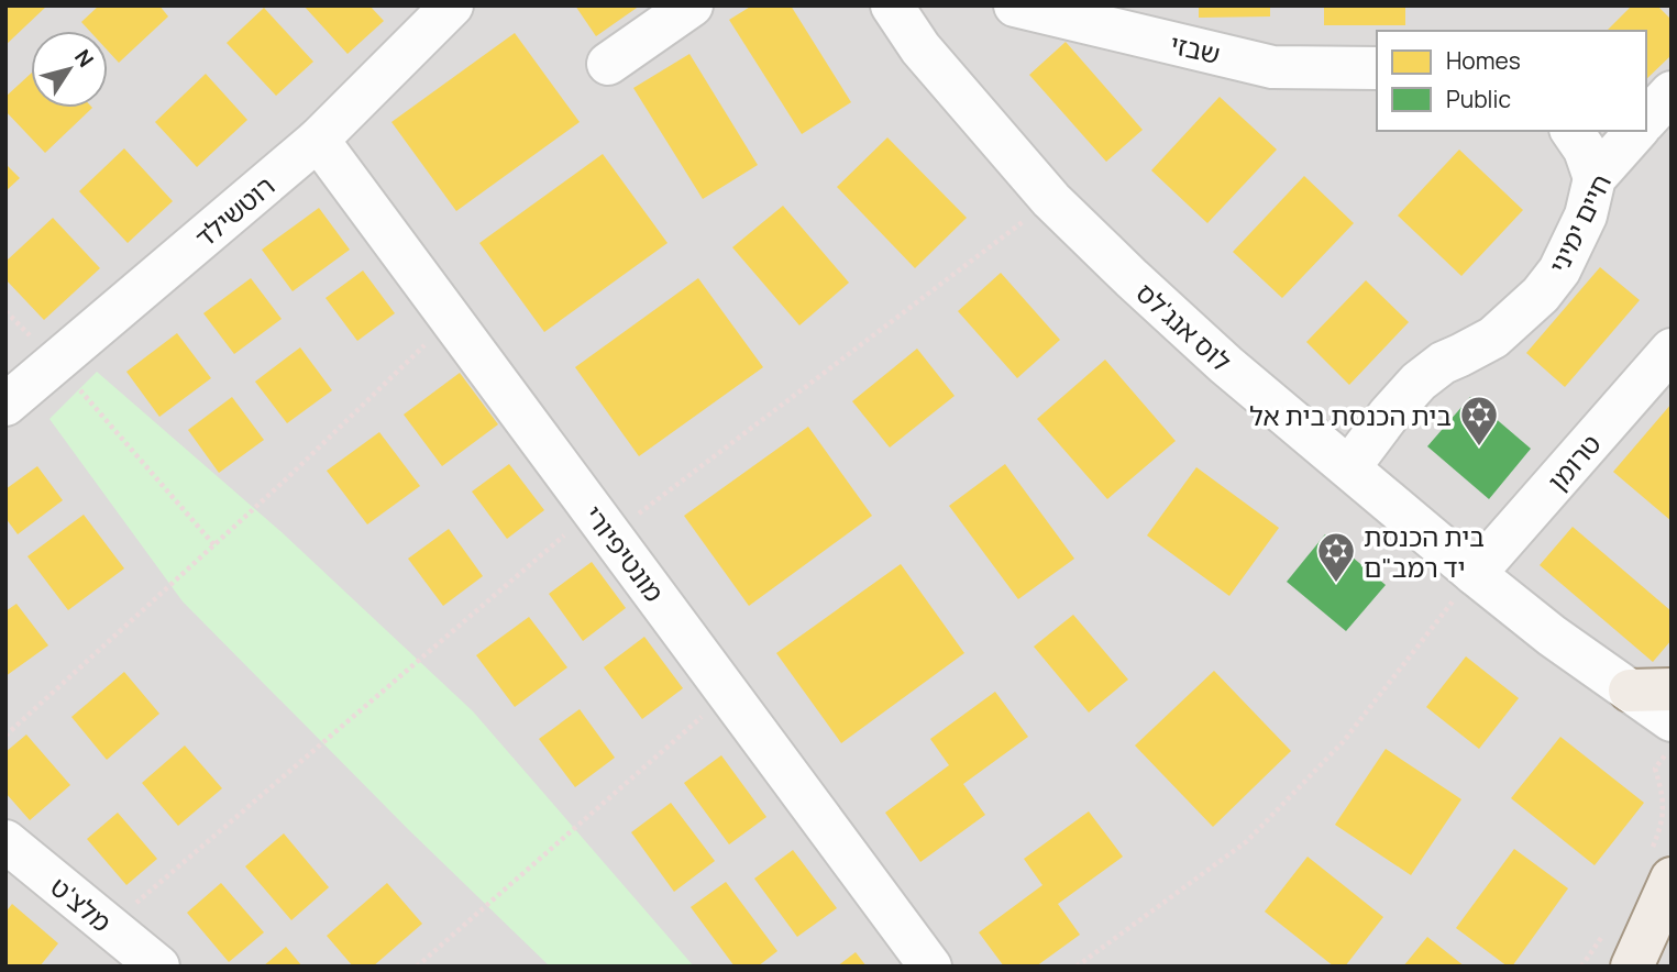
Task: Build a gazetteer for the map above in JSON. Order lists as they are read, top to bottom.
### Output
{
  "streets": {
    "street": [
      "שבזי",
      "רוטשילד",
      "חיים ימיני",
      "לוס אנג'לס",
      "טרומן",
      "מונטיפיורי",
      "מלצ'ט"
    ]
  },
  "crossings": [
    ["רוטשילד", "מונטיפיורי"],
    ["חיים ימיני", "לוס אנג'לס"],
    ["לוס אנג'לס", "טרומן"]
  ],
  "places": {
    "synagogue": ["בית הכנסת בית אל", "בית הכנסת יד רמב\"ם"]
  },
  "legend": ["Homes", "Public"],
  "north": "top right"
}
